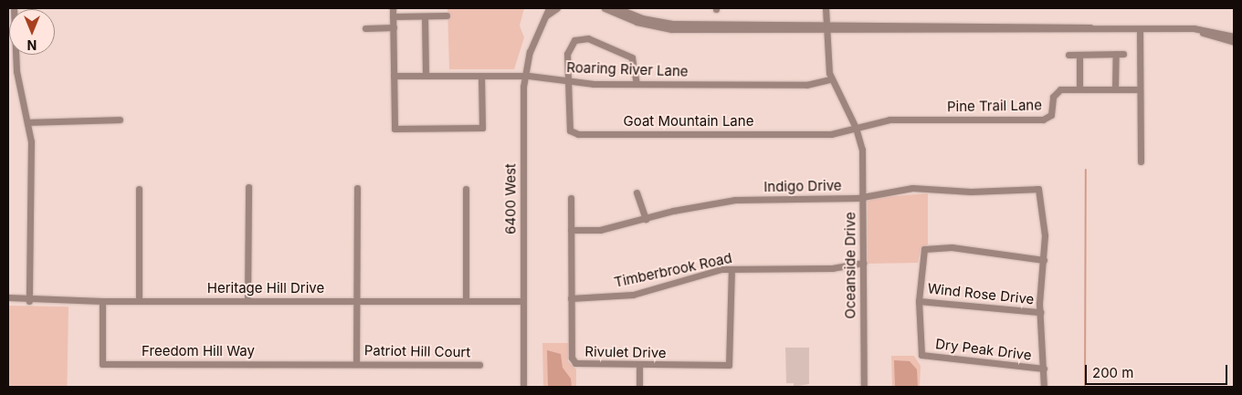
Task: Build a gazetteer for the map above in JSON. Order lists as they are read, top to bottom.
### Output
{
  "streets": {
    "street": [
      "Roaring River Lane",
      "Pine Trail Lane",
      "Goat Mountain Lane",
      "Indigo Drive",
      "6400 West",
      "Oceanside Drive",
      "Timberbrook Road",
      "Heritage Hill Drive",
      "Wind Rose Drive",
      "Dry Peak Drive",
      "Freedom Hill Way",
      "Patriot Hill Court",
      "Rivulet Drive"
    ]
  },
  "crossings": [
    ["Roaring River Lane", "Goat Mountain Lane"],
    ["Roaring River Lane", "6400 West"],
    ["Roaring River Lane", "Oceanside Drive"],
    ["Pine Trail Lane", "Goat Mountain Lane"],
    ["Pine Trail Lane", "Oceanside Drive"],
    ["Goat Mountain Lane", "Oceanside Drive"],
    ["Indigo Drive", "Oceanside Drive"],
    ["Indigo Drive", "Rivulet Drive"],
    ["6400 West", "Heritage Hill Drive"],
    ["Oceanside Drive", "Timberbrook Road"],
    ["Timberbrook Road", "Rivulet Drive"],
    ["Heritage Hill Drive", "Freedom Hill Way"],
    ["Wind Rose Drive", "Dry Peak Drive"],
    ["Freedom Hill Way", "Patriot Hill Court"]
  ],
  "scale_bar": "200 m",
  "north": "bottom"
}
